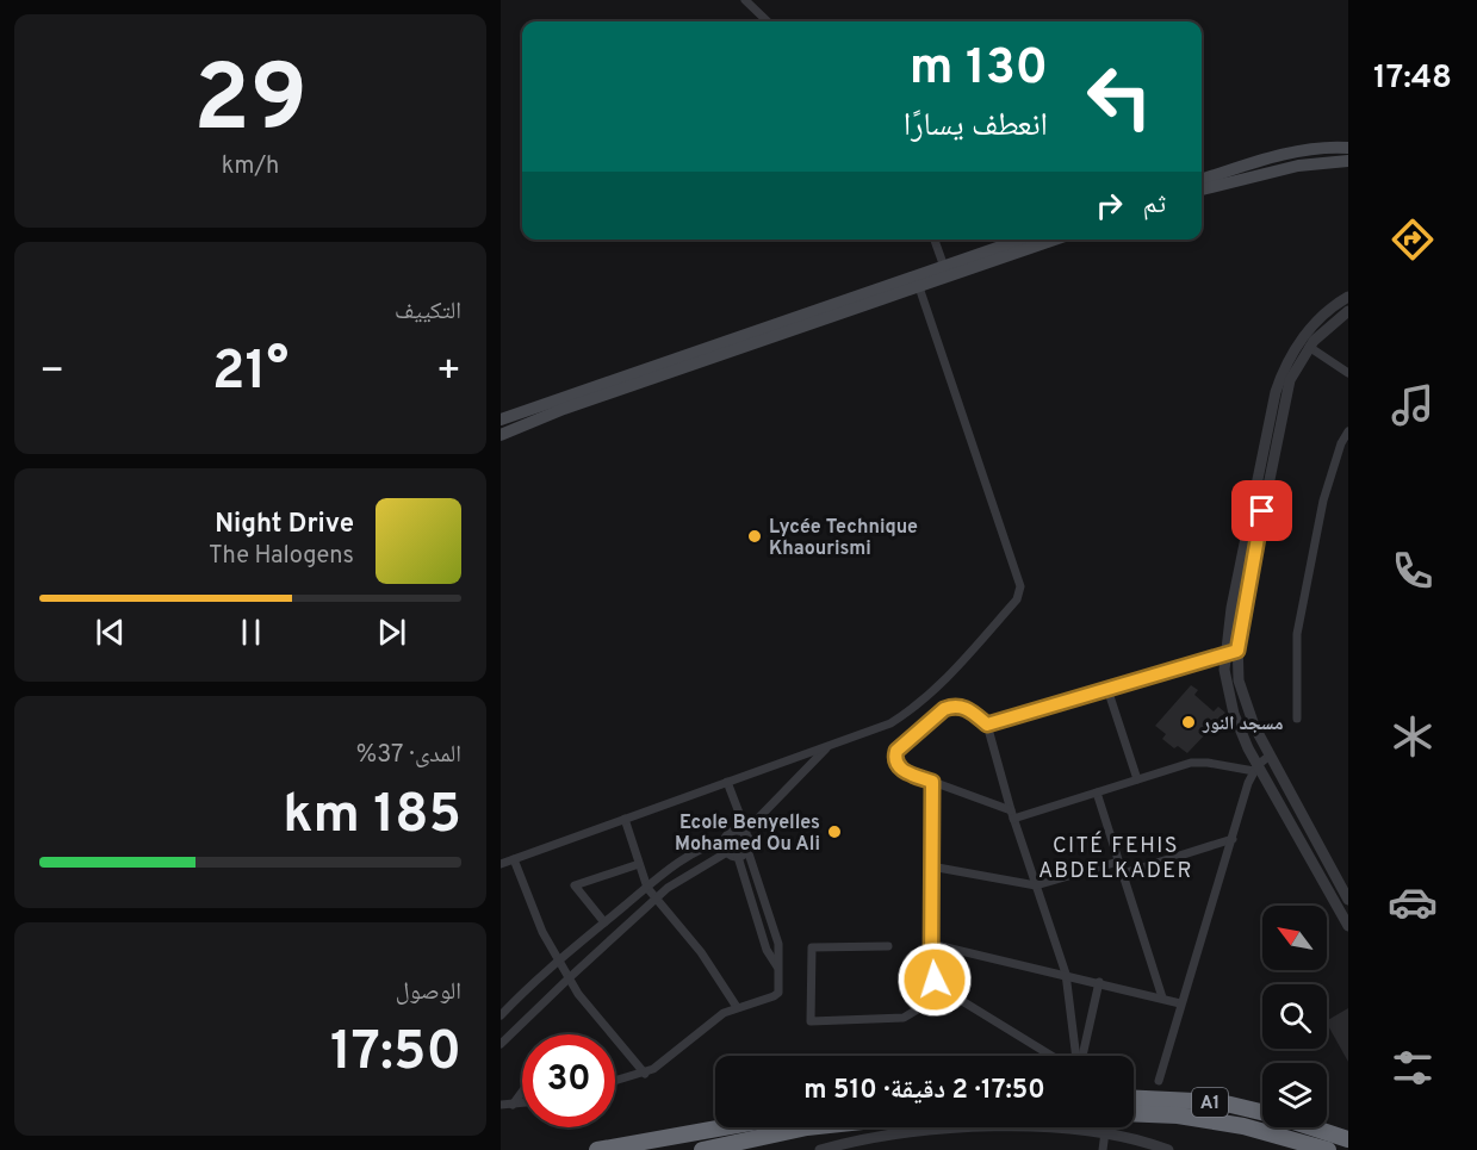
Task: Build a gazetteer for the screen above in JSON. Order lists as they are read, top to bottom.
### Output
{
  "streets": {
    "highway": ["A1"]
  },
  "districts": ["CITÉ FEHIS ABDELKADER"],
  "places": ["Lycée Technique Khaourismi", "مسجد النور", "Ecole Benyelles Mohamed Ou Ali"],
  "north": "top left",
  "page": {
    "tabs": "17:48",
    "tile": [
      ["29", "km/h"],
      "التكييف",
      ["المدى · 37%", "185 km"],
      ["الوصول", "17:50"]
    ],
    "turn": ["130 m", "انعطف يسارًا"],
    "then": "ثم",
    "heat": ["−", "21°", "+"],
    "song": ["Night Drive", "The Halogens"],
    "limit": "30",
    "trip": "17:50 · 2 دقيقة · 510 m"
  }
}
